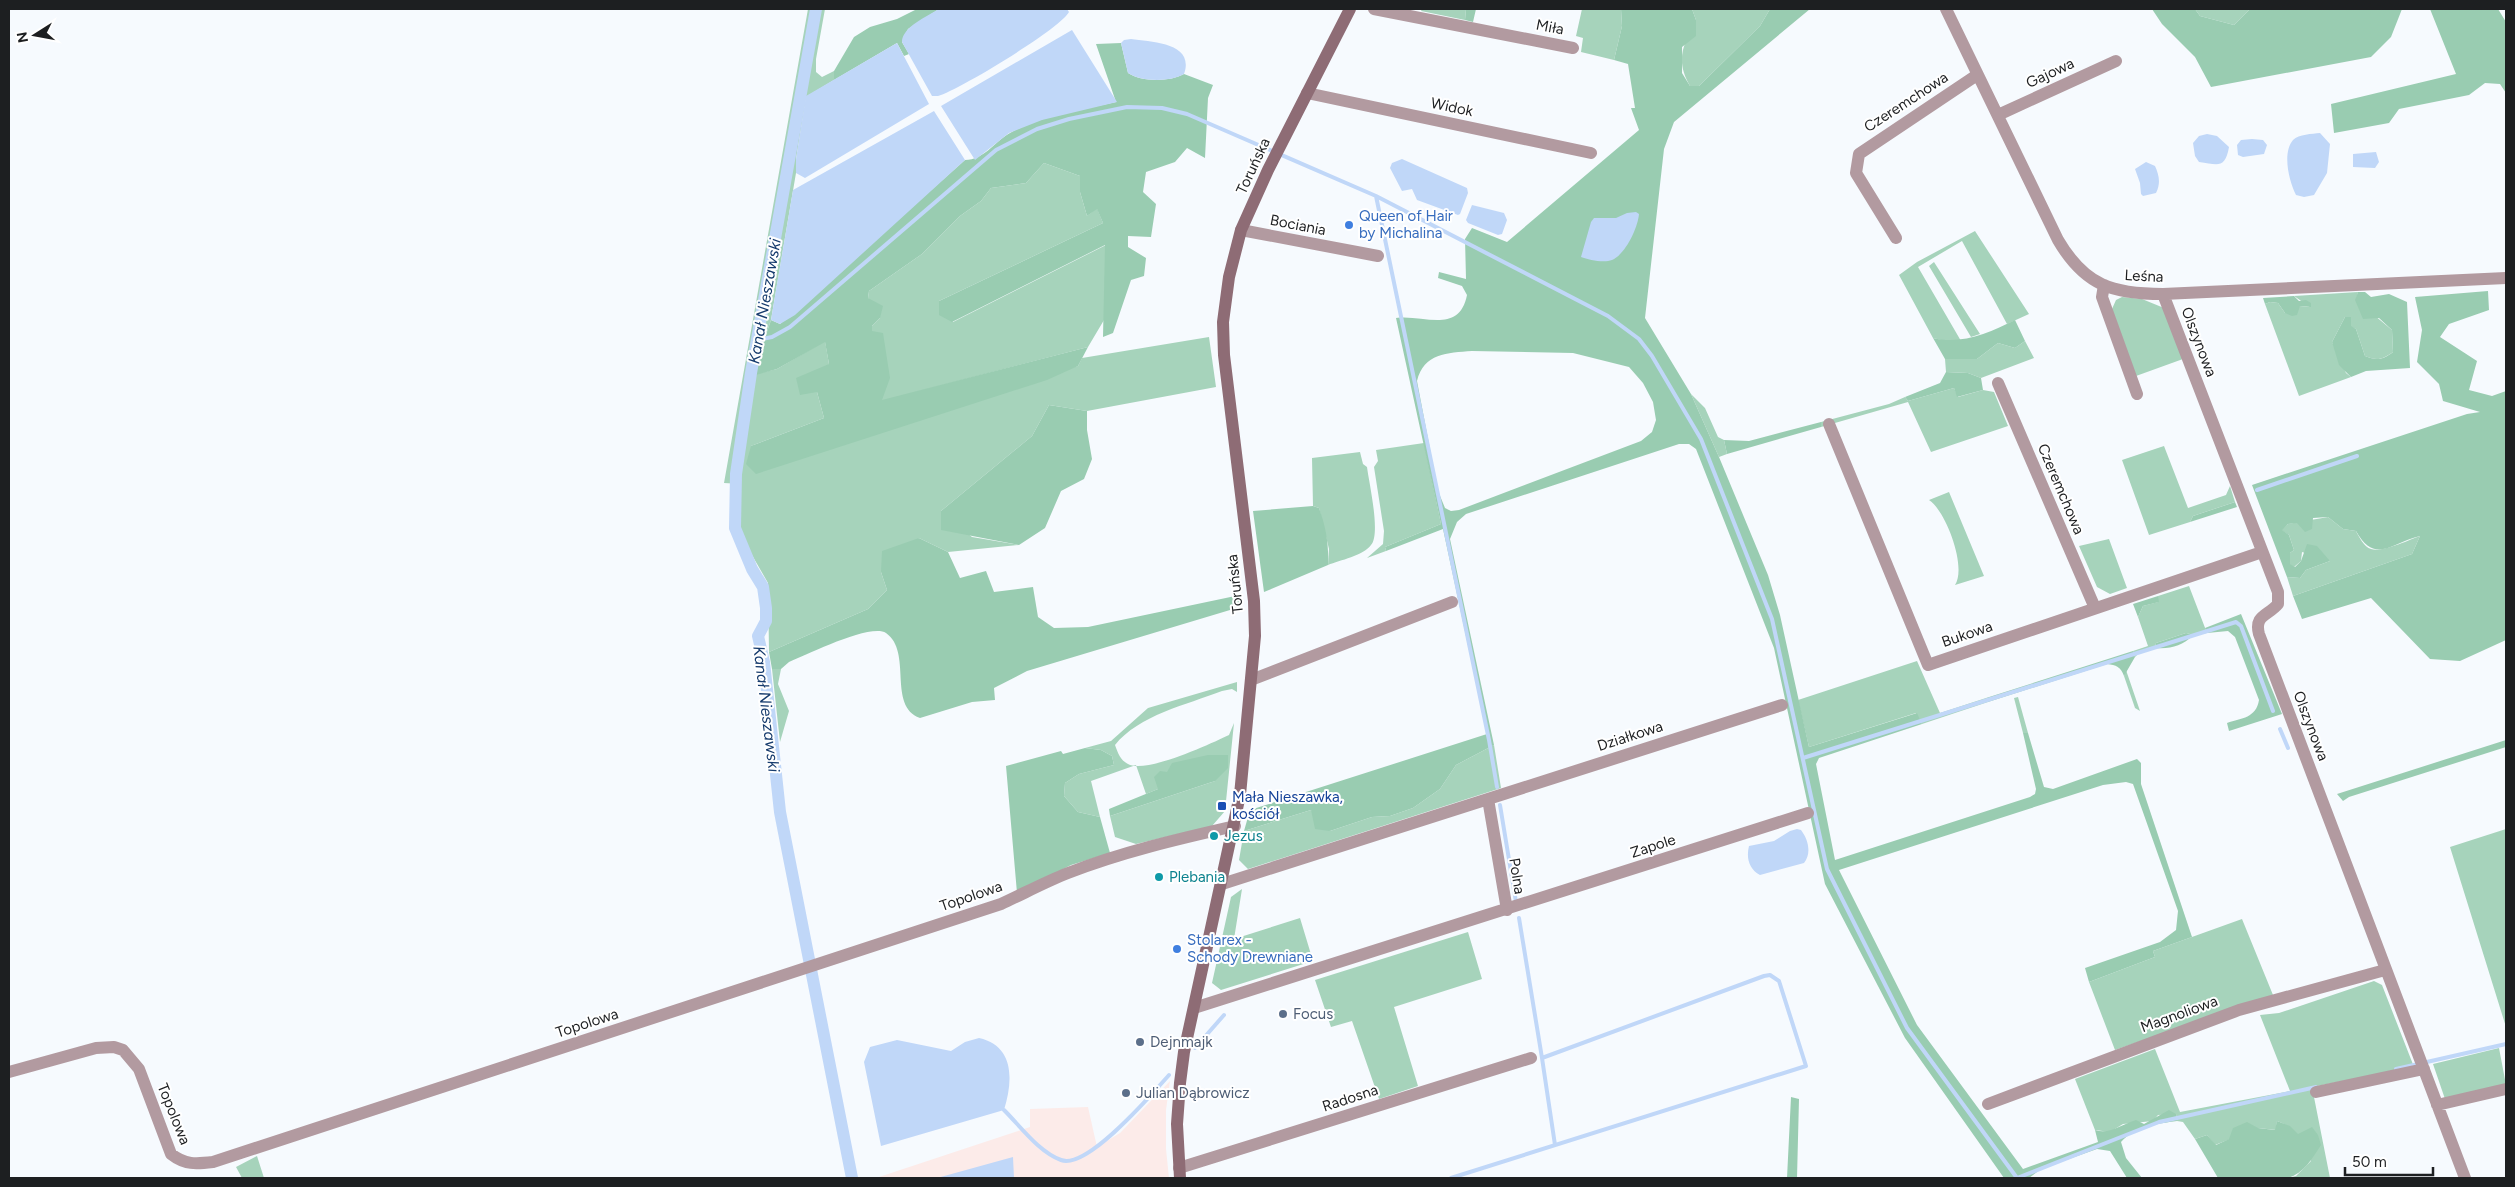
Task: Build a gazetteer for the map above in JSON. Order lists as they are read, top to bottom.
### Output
{
  "streets": {
    "main road": ["Toruńska"],
    "street": [
      "Miła",
      "Gajowa",
      "Czeremchowa",
      "Widok",
      "Bociania",
      "Leśna",
      "Olszynowa",
      "Bukowa",
      "Działkowa",
      "Zapole",
      "Polna",
      "Topolowa",
      "Magnoliowa",
      "Radosna"
    ]
  },
  "crossings": [
    ["Gajowa", "Leśna"],
    ["Czeremchowa", "Leśna"],
    ["Czeremchowa", "Bukowa"],
    ["Widok", "Toruńska"],
    ["Toruńska", "Bociania"],
    ["Toruńska", "Polna"],
    ["Toruńska", "Topolowa"],
    ["Toruńska", "Radosna"],
    ["Leśna", "Olszynowa"],
    ["Olszynowa", "Bukowa"],
    ["Olszynowa", "Magnoliowa"],
    ["Działkowa", "Polna"],
    ["Zapole", "Polna"]
  ],
  "water": ["Kanał Nieszawski"],
  "places": {
    "other": [
      "Queen of Hair by Michalina",
      "Jezus",
      "Plebania",
      "Stolarex - Schody Drewniane",
      "Focus",
      "Dejnmajk",
      "Julian Dąbrowicz"
    ],
    "transit": ["Mała Nieszawka, kościół"]
  },
  "scale_bar": "50 m",
  "north": "left"
}
